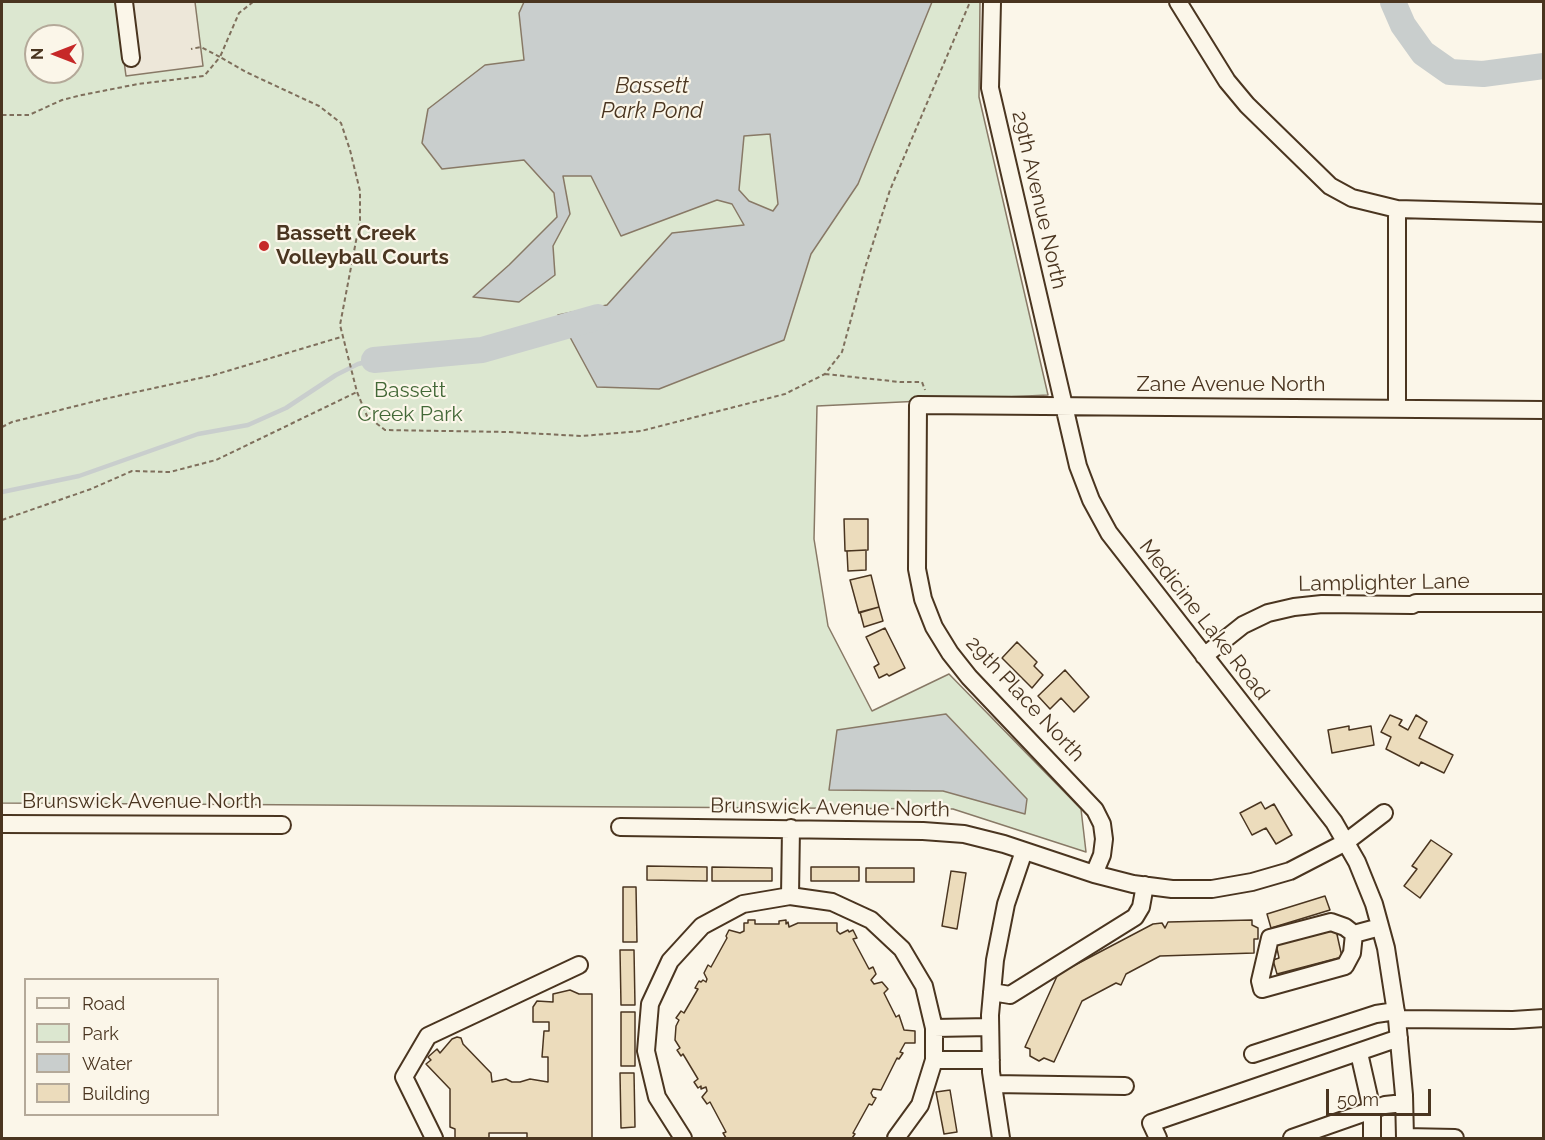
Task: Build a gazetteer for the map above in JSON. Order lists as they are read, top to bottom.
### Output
{
  "streets": {
    "street": [
      "29th Avenue North",
      "Zane Avenue North",
      "Lamplighter Lane",
      "Medicine Lake Road",
      "29th Place North",
      "Brunswick Avenue North"
    ]
  },
  "crossings": [
    ["29th Avenue North", "Zane Avenue North"],
    ["29th Avenue North", "Medicine Lake Road"],
    ["Zane Avenue North", "Medicine Lake Road"],
    ["Zane Avenue North", "29th Place North"],
    ["Lamplighter Lane", "Medicine Lake Road"],
    ["Medicine Lake Road", "Brunswick Avenue North"],
    ["29th Place North", "Brunswick Avenue North"]
  ],
  "water": ["Bassett Park Pond"],
  "parks": ["Bassett Creek Park"],
  "places": ["Bassett Creek Volleyball Courts"],
  "legend": [
    "Road",
    "Park",
    "Water",
    "Building"
  ],
  "scale_bar": "50 m",
  "north": "left"
}
